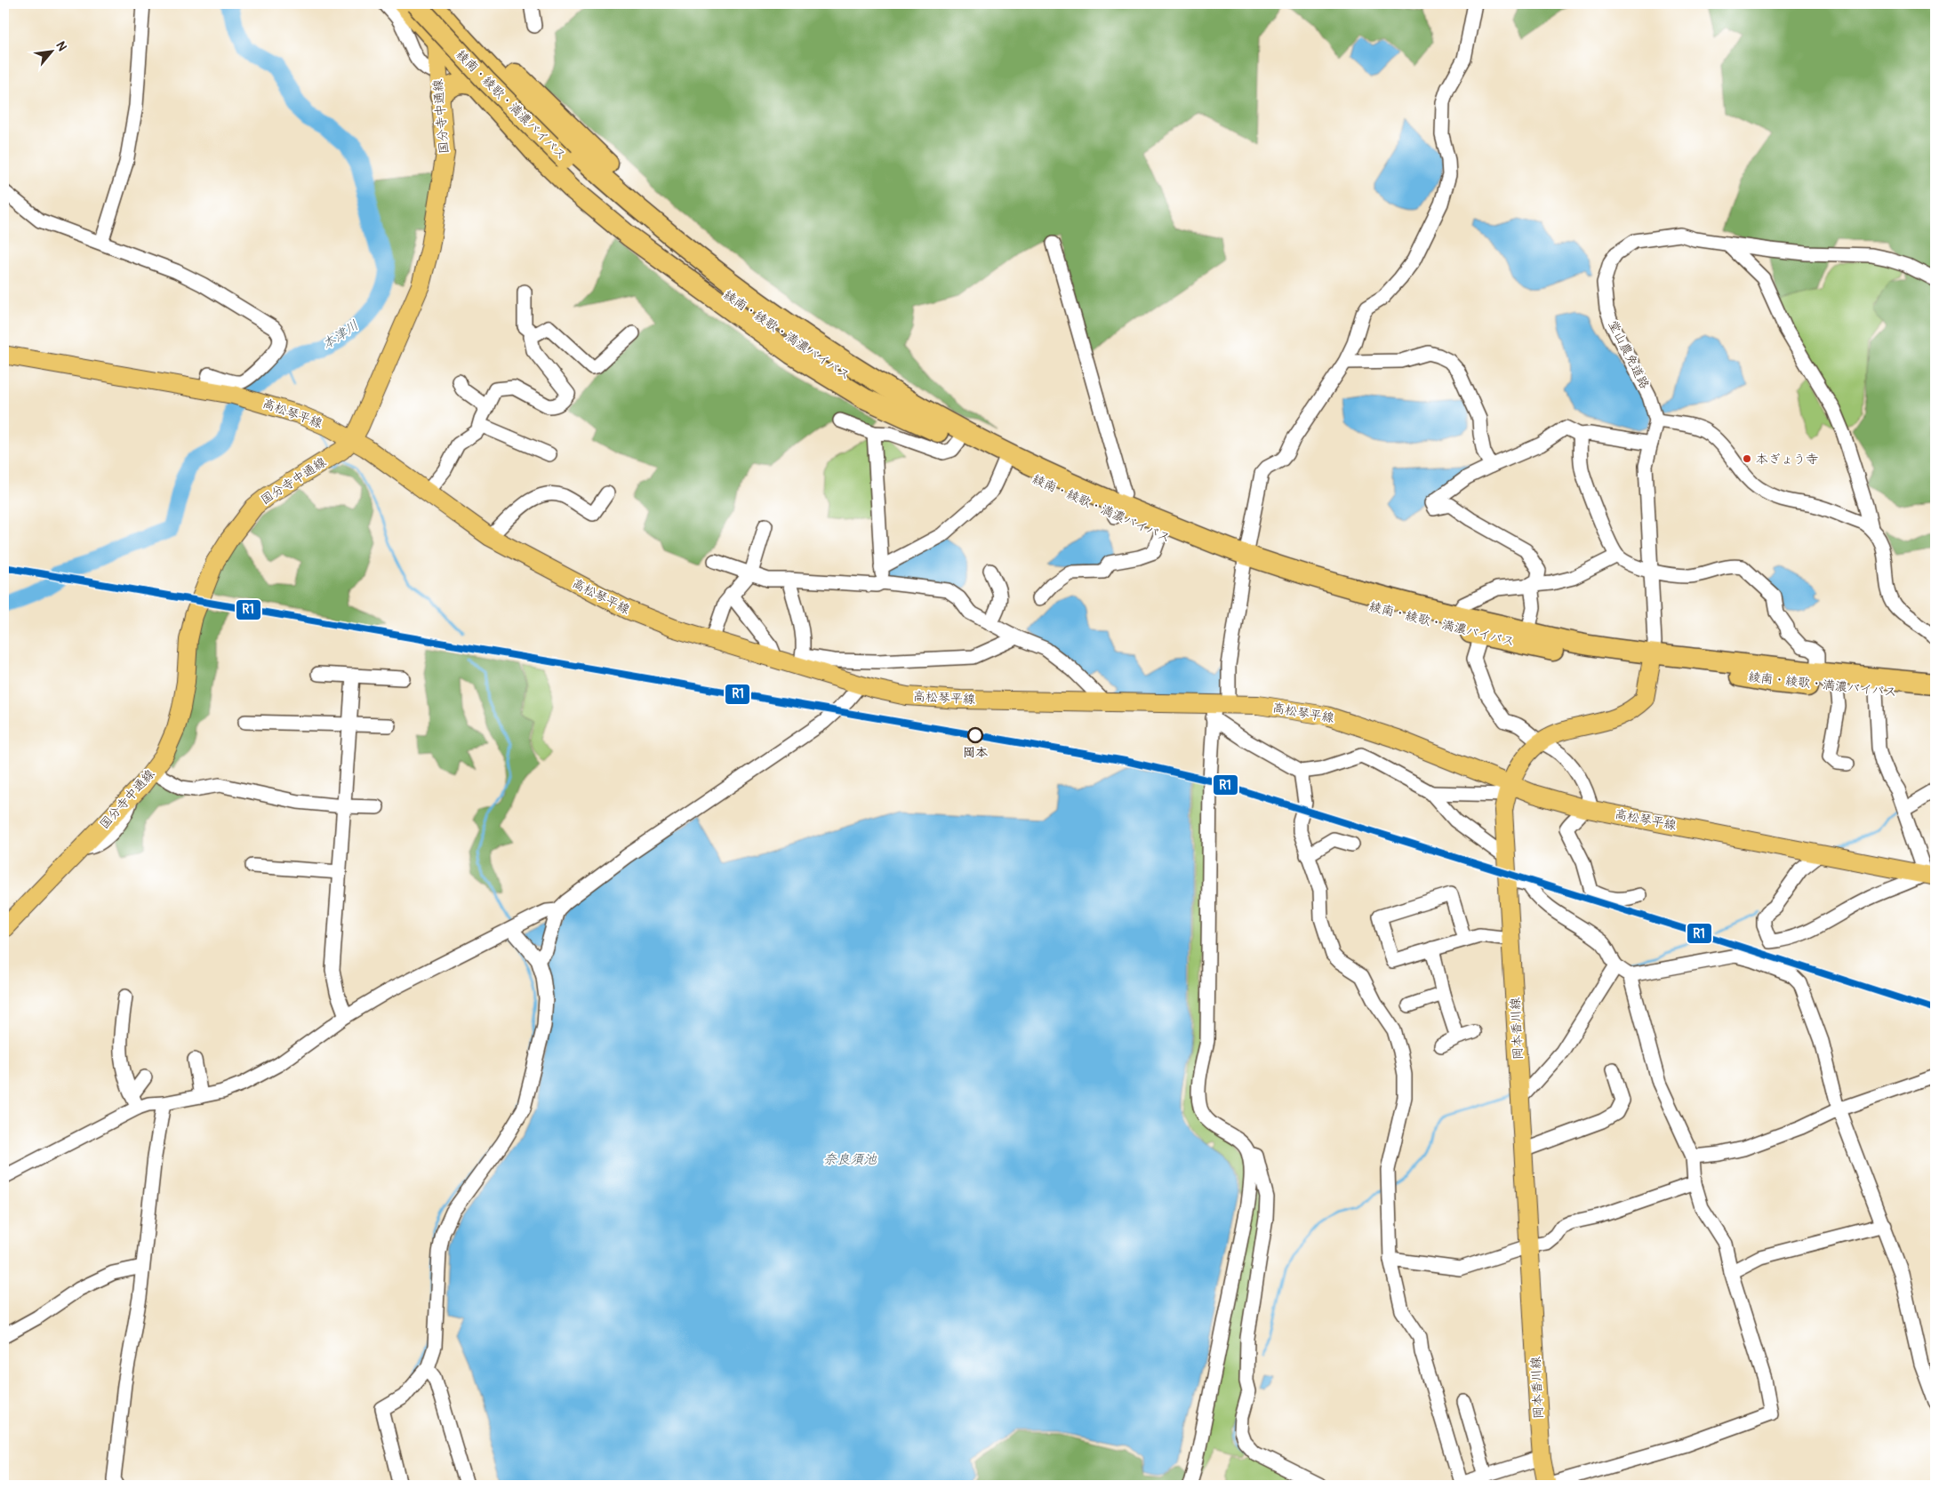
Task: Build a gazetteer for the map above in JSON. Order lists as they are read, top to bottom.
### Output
{
  "streets": {
    "highway": ["綾南・綾歌・満濃バイパス"],
    "main road": ["国分寺中通線", "高松琴平線", "岡本香川線"],
    "street": ["堂山農免道路"]
  },
  "crossings": [
    ["綾南・綾歌・満濃バイパス", "国分寺中通線"],
    ["綾南・綾歌・満濃バイパス", "堂山農免道路"],
    ["綾南・綾歌・満濃バイパス", "岡本香川線"],
    ["国分寺中通線", "高松琴平線"],
    ["堂山農免道路", "岡本香川線"],
    ["高松琴平線", "岡本香川線"]
  ],
  "water": ["本津川", "奈良須池"],
  "places": ["本ぎょう寺", "岡本"],
  "lines": ["transit line R1"],
  "north": "top right"
}
